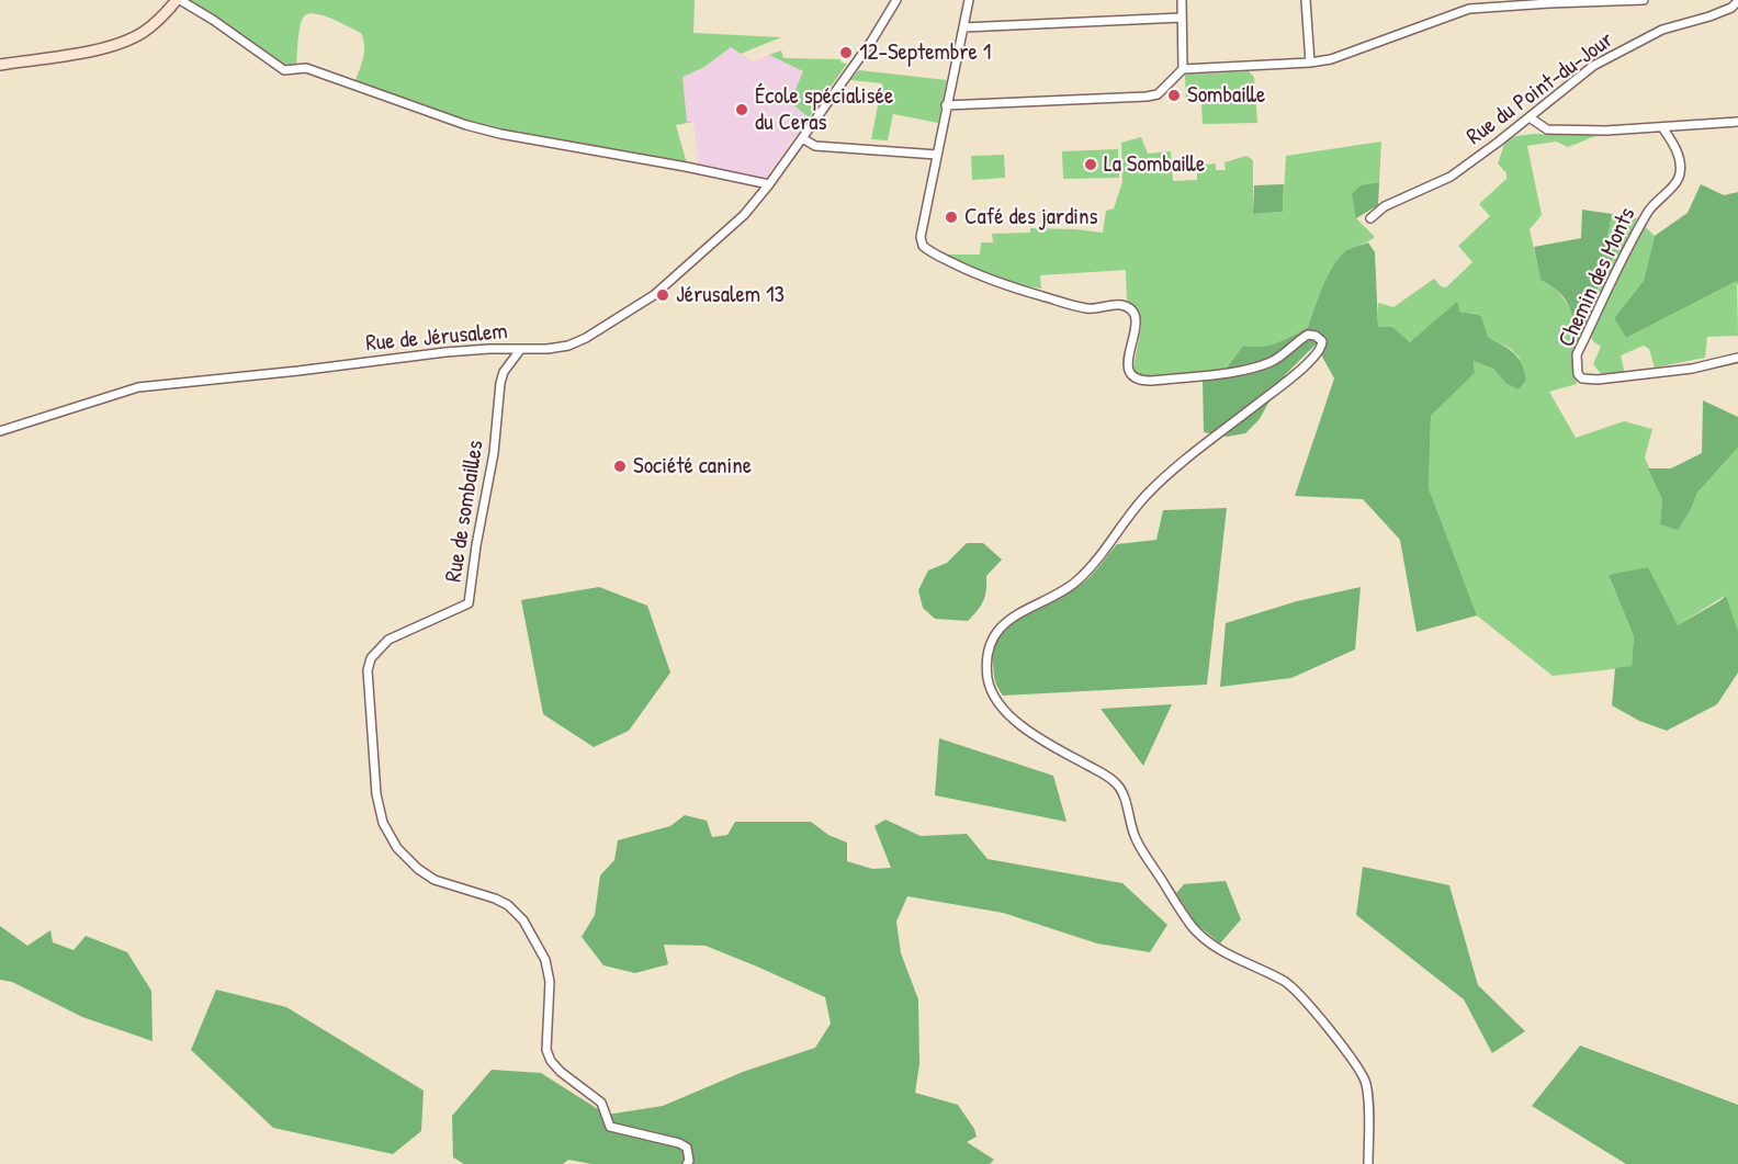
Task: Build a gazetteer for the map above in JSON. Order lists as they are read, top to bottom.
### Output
{
  "streets": {
    "street": [
      "Rue du Point-du-Jour",
      "Chemin des Monts",
      "Rue de Jérusalem",
      "Rue de sombailles"
    ]
  },
  "crossings": [
    ["Rue de Jérusalem", "Rue de sombailles"]
  ],
  "places": [
    "12-Septembre 1",
    "Sombaille",
    "École spécialisée du Ceras",
    "La Sombaille",
    "Café des jardins",
    "Jérusalem 13",
    "Société canine"
  ]
}
